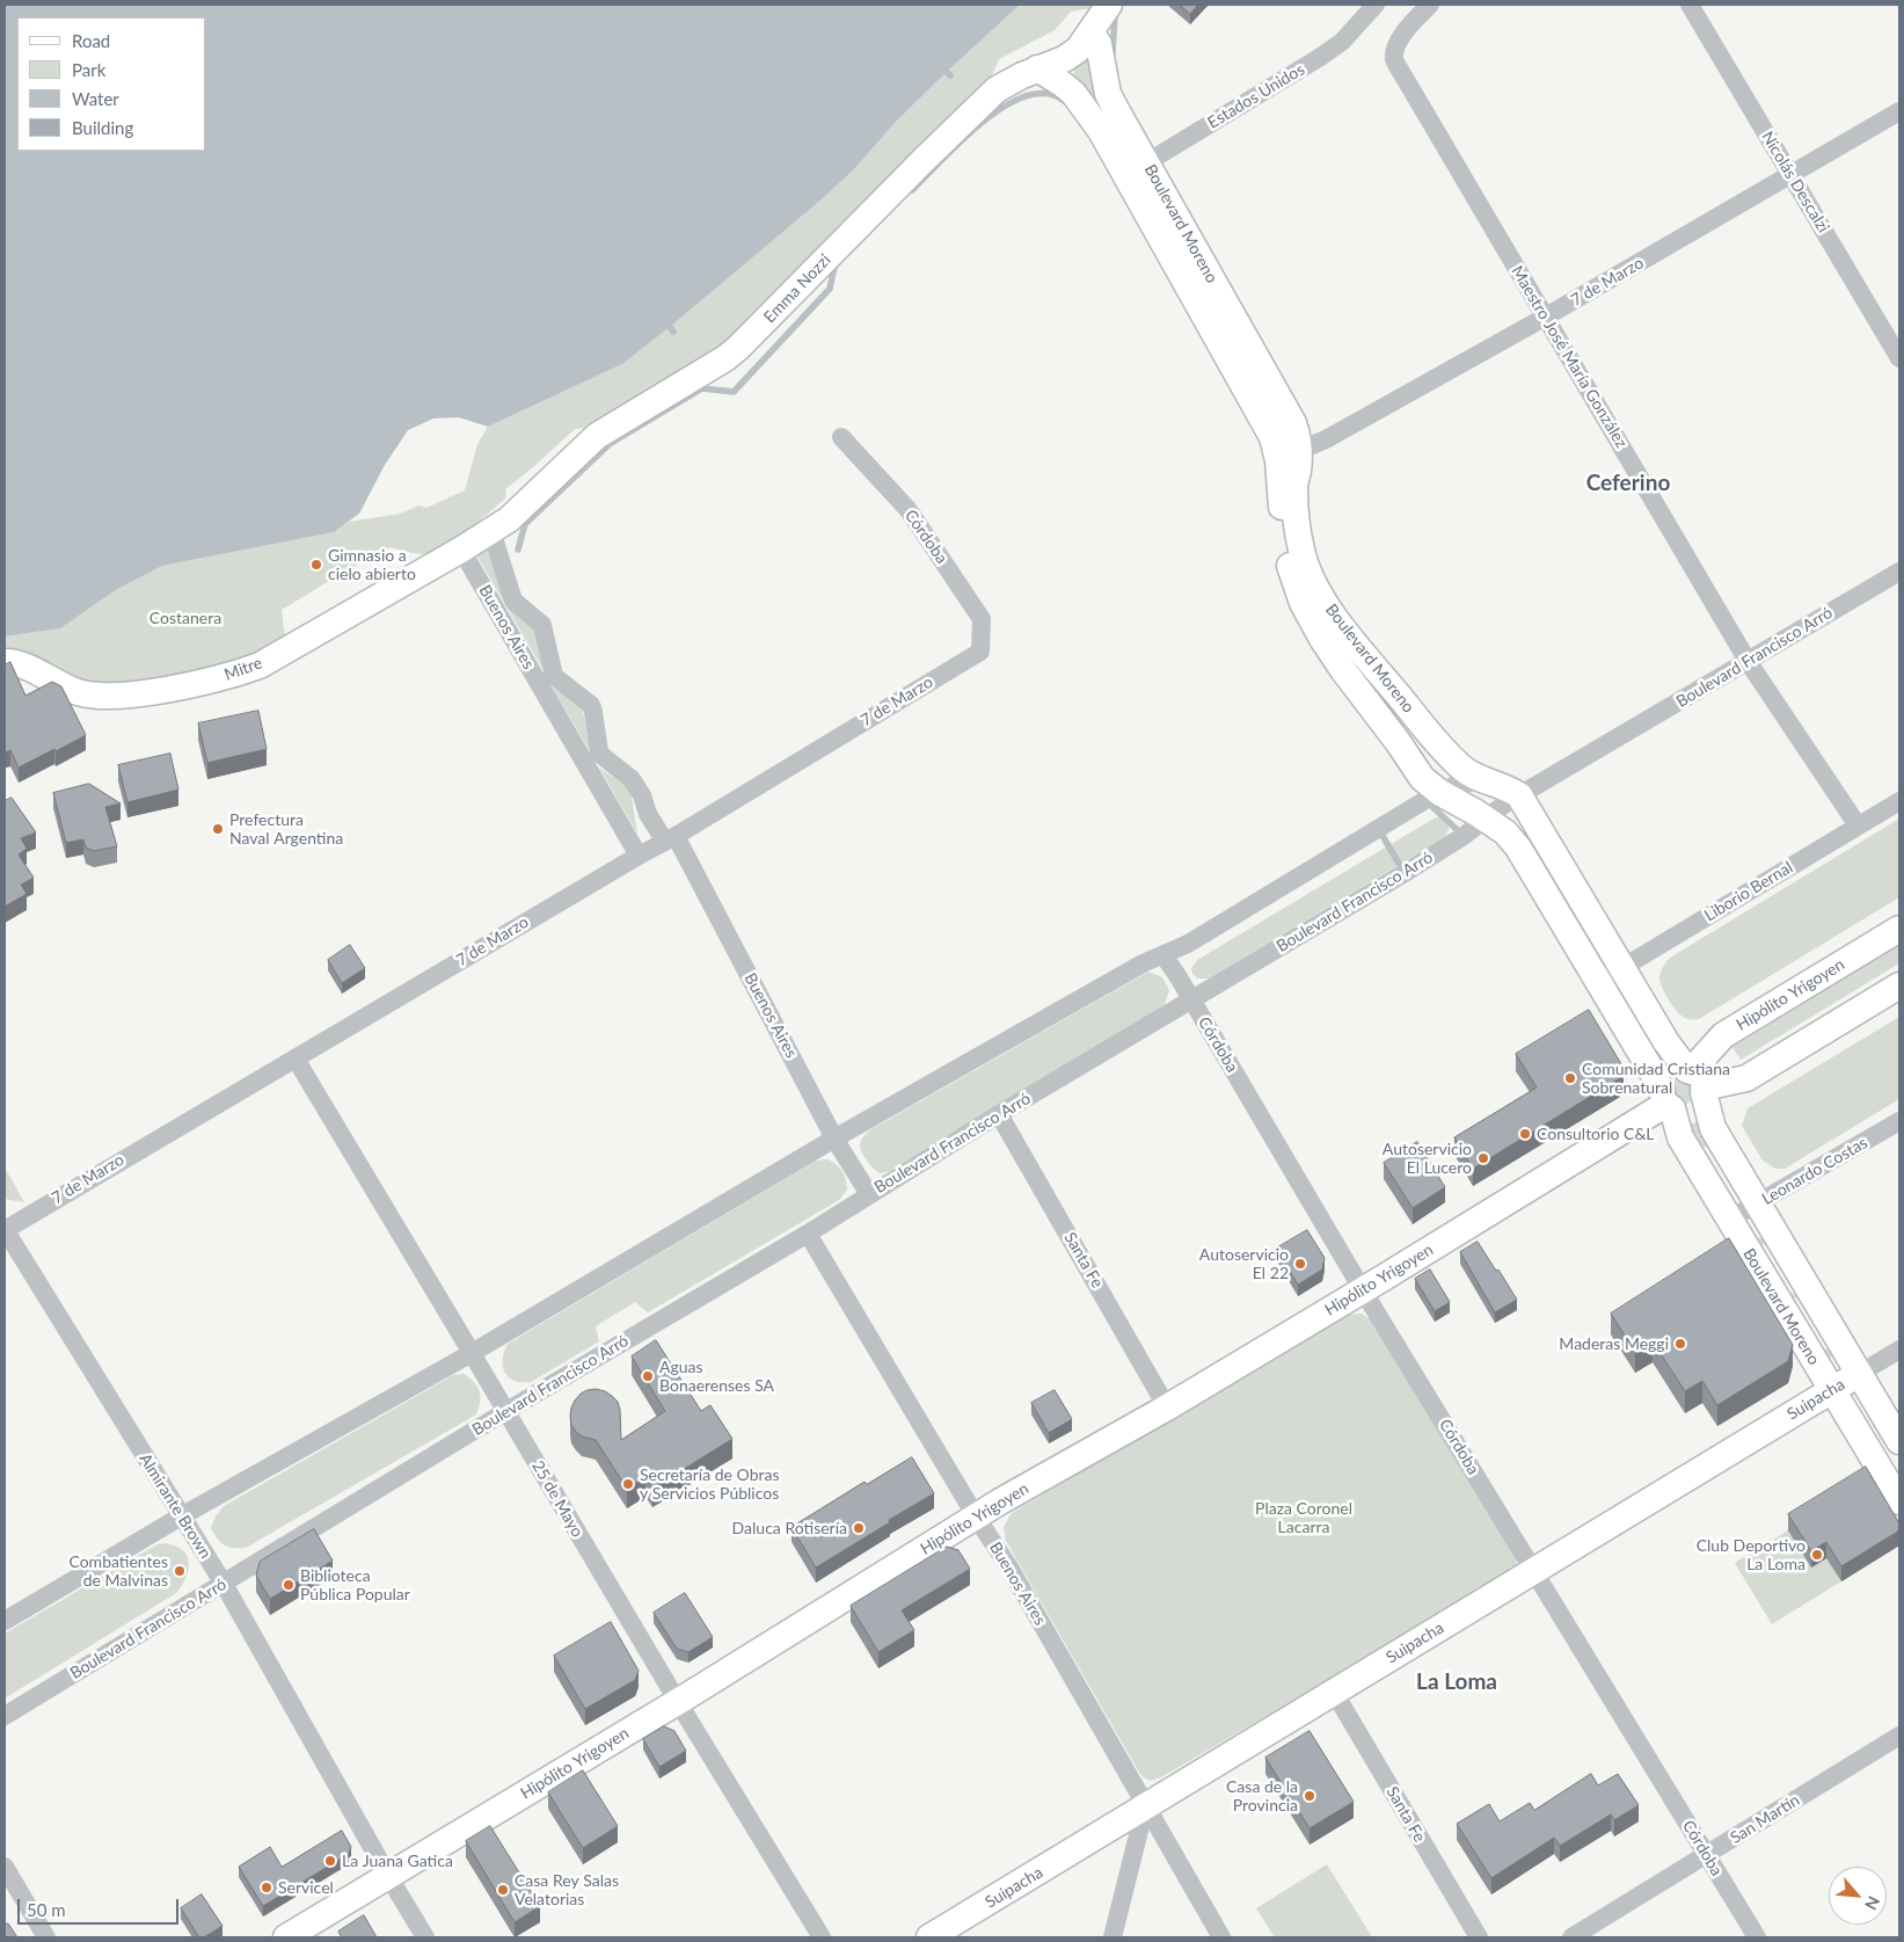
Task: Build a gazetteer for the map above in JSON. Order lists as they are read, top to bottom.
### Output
{
  "streets": {
    "main road": [
      "Boulevard Moreno",
      "Emma Nozzi",
      "Mitre",
      "Hipólito Yrigoyen",
      "Suipacha"
    ],
    "street": [
      "Estados Unidos",
      "Nicolás Descalzi",
      "7 de Marzo",
      "Maestro José María González",
      "Córdoba",
      "Buenos Aires",
      "Boulevard Francisco Arró",
      "Liborio Bernal",
      "Leonardo Costas",
      "Santa Fe",
      "25 de Mayo",
      "Almirante Brown",
      "San Martín"
    ]
  },
  "crossings": [
    ["Estados Unidos", "Boulevard Moreno"],
    ["Nicolás Descalzi", "7 de Marzo"],
    ["Boulevard Moreno", "7 de Marzo"],
    ["Boulevard Moreno", "Emma Nozzi"],
    ["Boulevard Moreno", "Boulevard Francisco Arró"],
    ["Boulevard Moreno", "Liborio Bernal"],
    ["Boulevard Moreno", "Hipólito Yrigoyen"],
    ["Boulevard Moreno", "Leonardo Costas"],
    ["Boulevard Moreno", "Suipacha"],
    ["7 de Marzo", "Maestro José María González"],
    ["7 de Marzo", "Córdoba"],
    ["7 de Marzo", "Buenos Aires"],
    ["7 de Marzo", "25 de Mayo"],
    ["7 de Marzo", "Almirante Brown"],
    ["Emma Nozzi", "Buenos Aires"],
    ["Emma Nozzi", "Mitre"],
    ["Maestro José María González", "Boulevard Francisco Arró"],
    ["Maestro José María González", "Liborio Bernal"],
    ["Córdoba", "Boulevard Francisco Arró"],
    ["Córdoba", "Hipólito Yrigoyen"],
    ["Córdoba", "Suipacha"],
    ["Córdoba", "San Martín"],
    ["Buenos Aires", "Boulevard Francisco Arró"],
    ["Buenos Aires", "Mitre"],
    ["Buenos Aires", "Hipólito Yrigoyen"],
    ["Buenos Aires", "Suipacha"],
    ["Boulevard Francisco Arró", "Santa Fe"],
    ["Boulevard Francisco Arró", "25 de Mayo"],
    ["Boulevard Francisco Arró", "Almirante Brown"],
    ["Hipólito Yrigoyen", "Santa Fe"],
    ["Hipólito Yrigoyen", "25 de Mayo"],
    ["Hipólito Yrigoyen", "Almirante Brown"],
    ["Santa Fe", "Suipacha"]
  ],
  "districts": ["Ceferino", "La Loma"],
  "parks": ["Costanera", "Plaza Coronel Lacarra"],
  "places": [
    "Gimnasio a cielo abierto",
    "Prefectura Naval Argentina",
    "Comunidad Cristiana Sobrenatural",
    "Consultorio C&L",
    "Autoservicio El Lucero",
    "Autoservicio El 22",
    "Maderas Meggi",
    "Aguas Bonaerenses SA",
    "Secretaría de Obras y Servicios Públicos",
    "Daluca Rotisería",
    "Club Deportivo La Loma",
    "Combatientes de Malvinas",
    "Biblioteca Pública Popular",
    "Casa de la Provincia",
    "La Juana Gatica",
    "Servicel",
    "Casa Rey Salas Velatorias"
  ],
  "legend": [
    "Road",
    "Park",
    "Water",
    "Building"
  ],
  "scale_bar": "50 m",
  "north": "bottom right"
}
